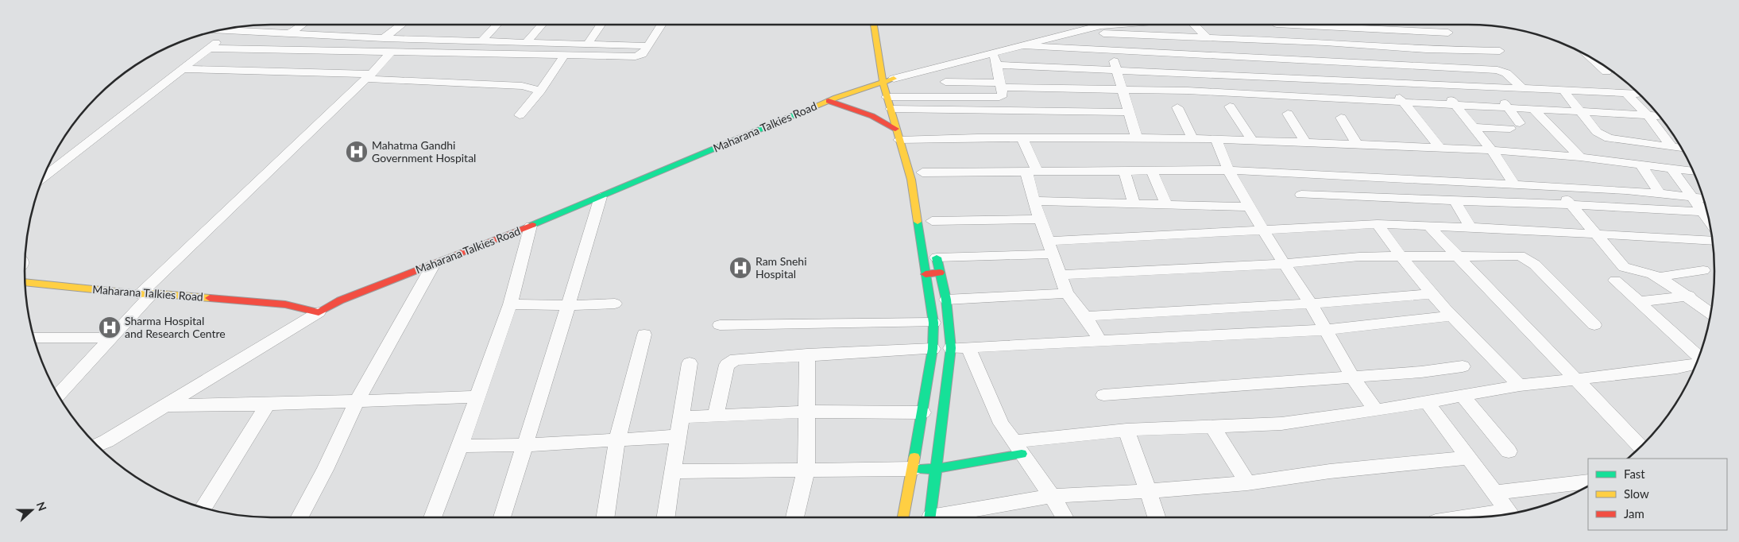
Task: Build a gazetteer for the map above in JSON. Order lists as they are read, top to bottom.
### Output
{
  "streets": {
    "main road": ["Maharana Talkies Road"]
  },
  "places": {
    "hospital": ["Mahatma Gandhi Government Hospital", "Ram Snehi Hospital", "Sharma Hospital and Research Centre"]
  },
  "legend": ["Fast", "Slow", "Jam"],
  "north": "right"
}
